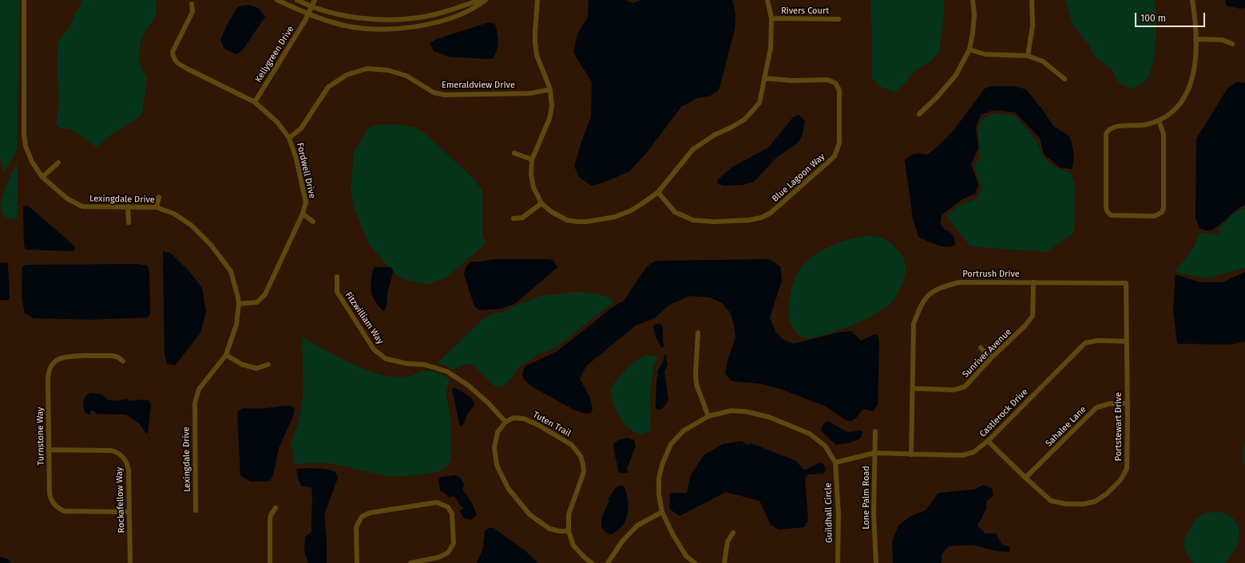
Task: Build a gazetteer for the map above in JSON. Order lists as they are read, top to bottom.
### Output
{
  "streets": {
    "street": [
      "Rivers Court",
      "Kellygreen Drive",
      "Emeraldview Drive",
      "Fordwell Drive",
      "Blue Lagoon Way",
      "Lexingdale Drive",
      "Portrush Drive",
      "Fitzwilliam Way",
      "Sunriver Avenue",
      "Castlerock Drive",
      "Tuten Trail",
      "Sahalee Lane",
      "Portstewart Drive",
      "Turnstone Way",
      "Lone Palm Road",
      "Rockafellow Way",
      "Guildhall Circle"
    ]
  },
  "crossings": [
    ["Kellygreen Drive", "Fordwell Drive"],
    ["Emeraldview Drive", "Fordwell Drive"],
    ["Fordwell Drive", "Lexingdale Drive"],
    ["Portrush Drive", "Sunriver Avenue"],
    ["Portrush Drive", "Castlerock Drive"],
    ["Portrush Drive", "Portstewart Drive"],
    ["Fitzwilliam Way", "Tuten Trail"],
    ["Castlerock Drive", "Portstewart Drive"],
    ["Castlerock Drive", "Lone Palm Road"],
    ["Sahalee Lane", "Portstewart Drive"],
    ["Turnstone Way", "Rockafellow Way"]
  ],
  "scale_bar": "100 m"
}
